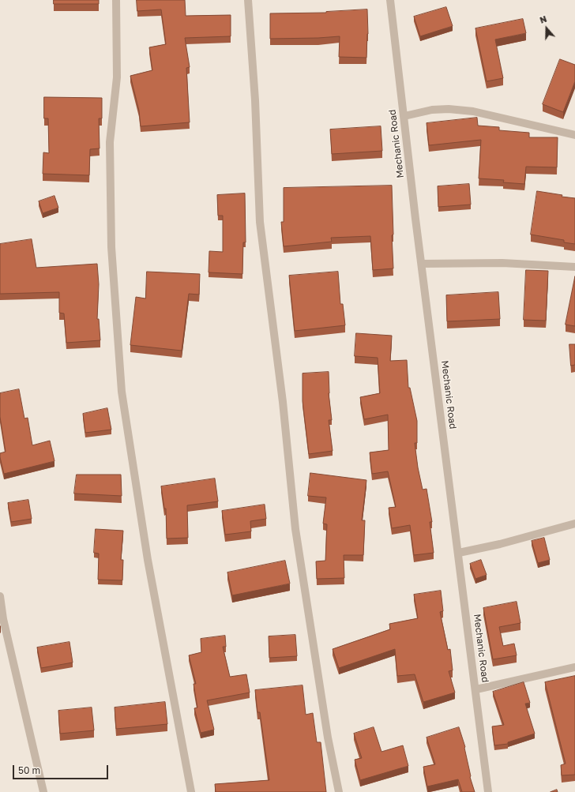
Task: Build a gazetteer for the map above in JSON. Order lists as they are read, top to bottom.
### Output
{
  "streets": {
    "street": ["Mechanic Road"]
  },
  "scale_bar": "50 m",
  "north": "top"
}
